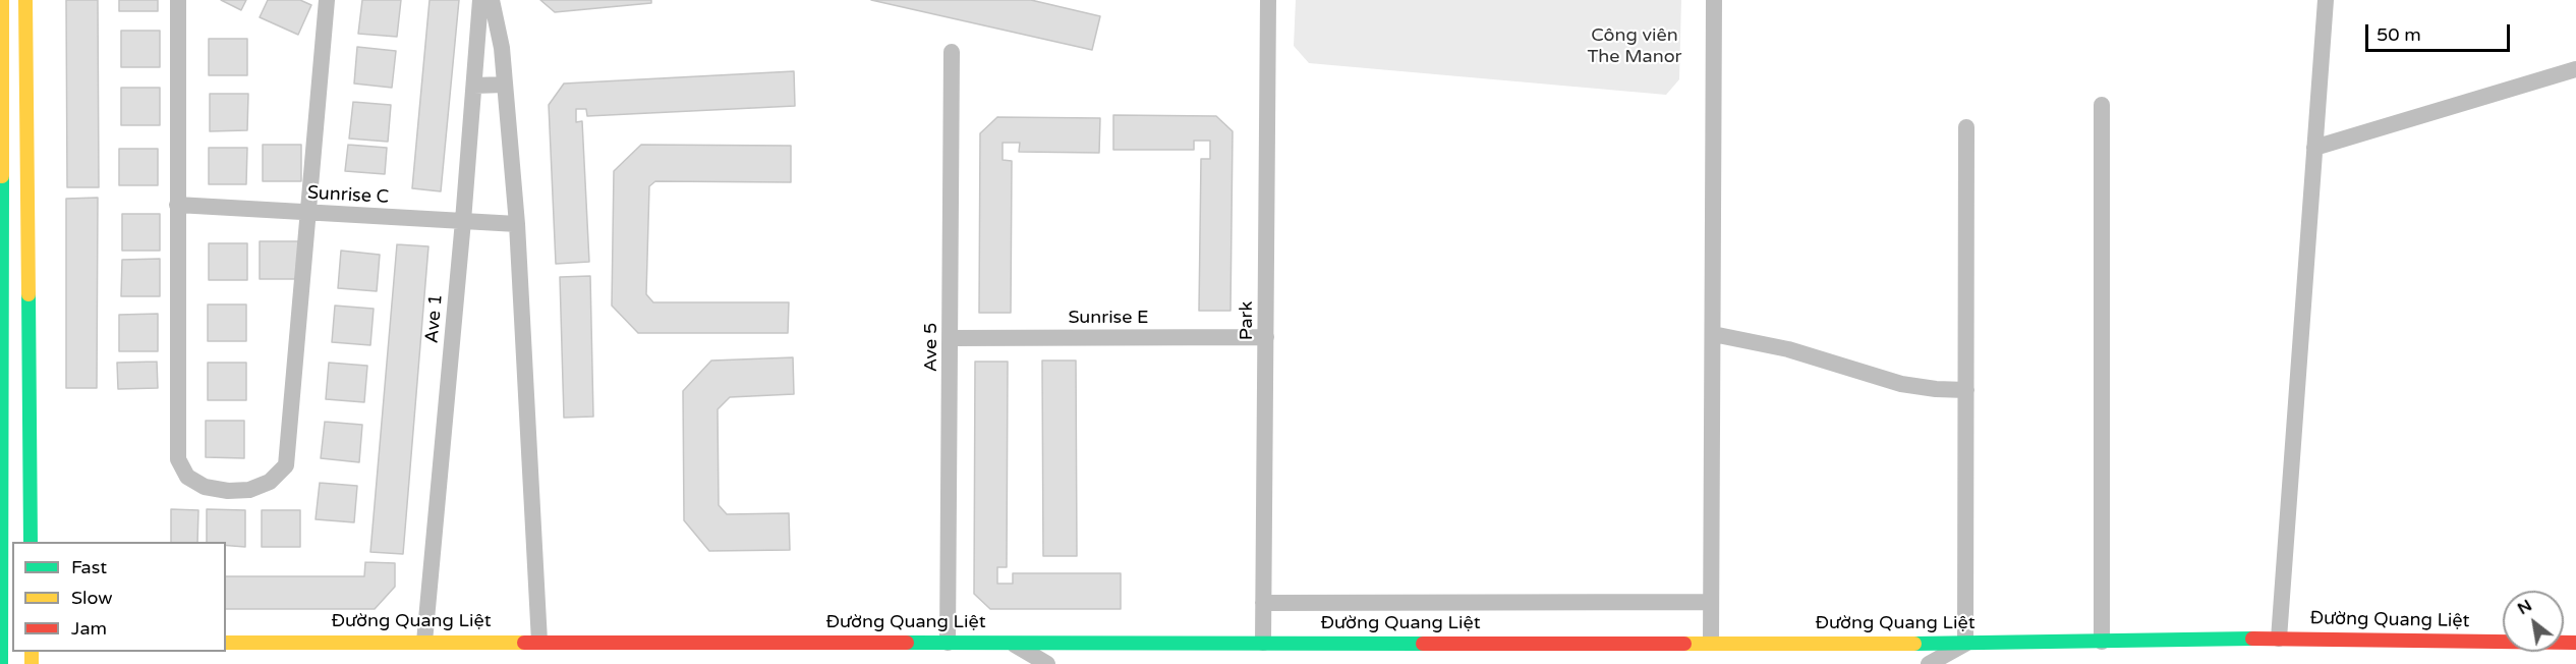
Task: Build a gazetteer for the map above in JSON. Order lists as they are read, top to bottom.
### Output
{
  "streets": {
    "main road": ["Đường Quang Liệt"],
    "street": [
      "Sunrise C",
      "Sunrise E",
      "Ave 1",
      "Park",
      "Ave 5"
    ]
  },
  "crossings": [
    ["Sunrise C", "Ave 1"],
    ["Sunrise E", "Park"],
    ["Sunrise E", "Ave 5"],
    ["Ave 1", "Đường Quang Liệt"],
    ["Park", "Đường Quang Liệt"],
    ["Ave 5", "Đường Quang Liệt"]
  ],
  "parks": ["Công viên The Manor"],
  "legend": ["Fast", "Slow", "Jam"],
  "scale_bar": "50 m",
  "north": "top left"
}
